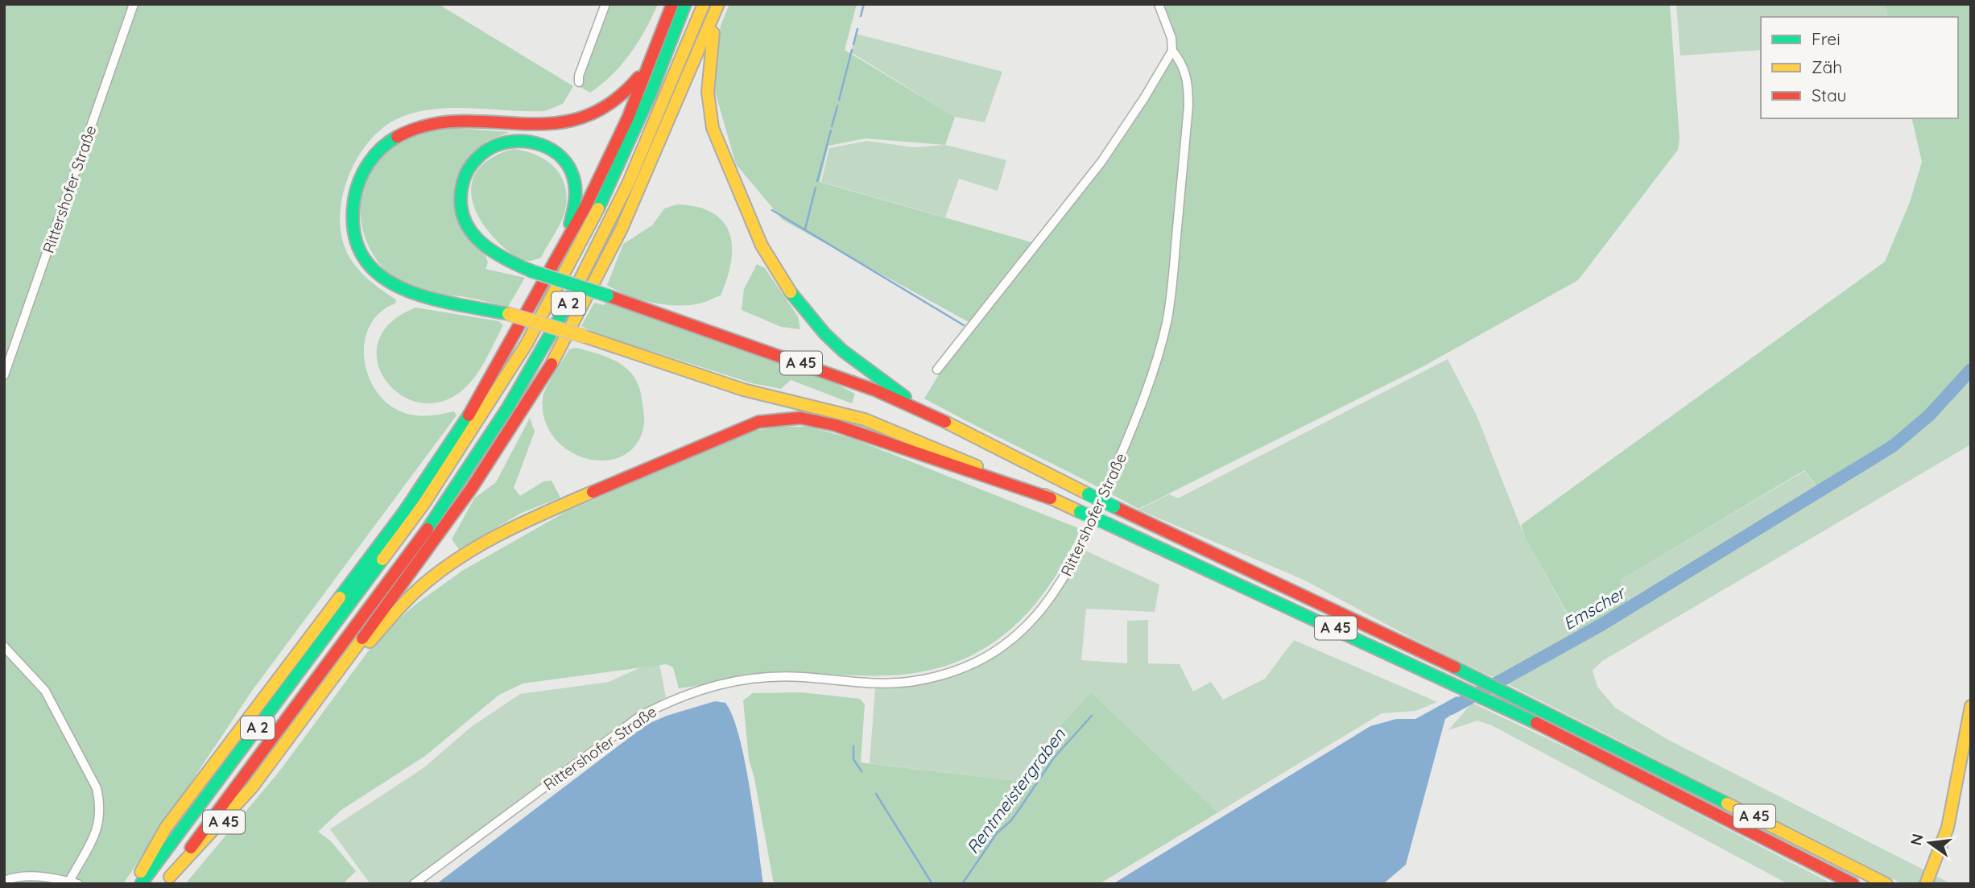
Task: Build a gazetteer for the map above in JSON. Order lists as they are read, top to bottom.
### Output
{
  "streets": {
    "main road": ["A 2", "A 45"],
    "street": ["Rittershofer Straße"]
  },
  "crossings": [
    ["A 2", "A 45"]
  ],
  "water": ["Emscher", "Rentmeistergraben"],
  "legend": ["Frei", "Zäh", "Stau"],
  "north": "left"
}
